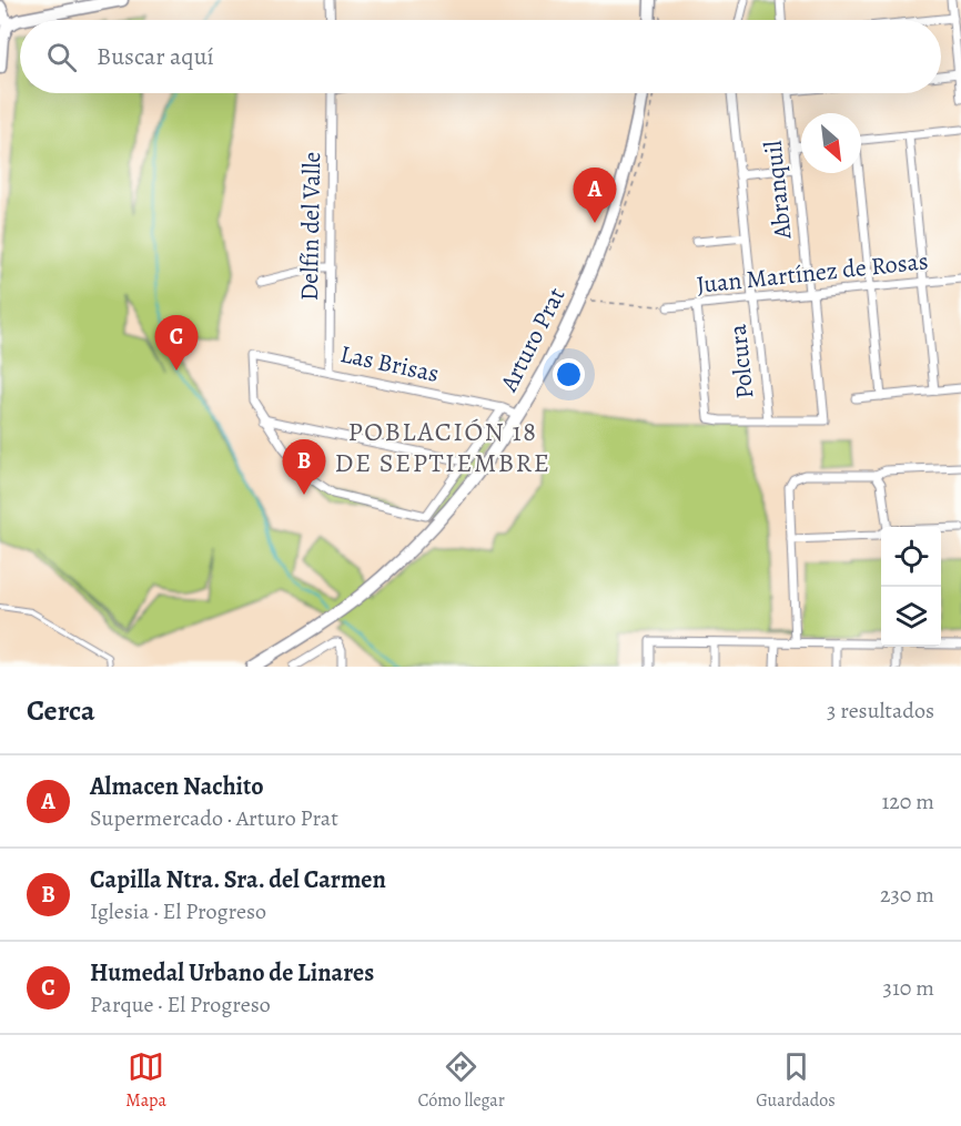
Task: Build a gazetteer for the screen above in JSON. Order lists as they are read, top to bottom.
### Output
{
  "streets": {
    "main road": ["Arturo Prat"],
    "street": [
      "Abranquil",
      "Delfín del Valle",
      "Juan Martínez de Rosas",
      "Polcura",
      "Las Brisas"
    ]
  },
  "crossings": [
    ["Abranquil", "Juan Martínez de Rosas"],
    ["Abranquil", "Polcura"],
    ["Delfín del Valle", "Las Brisas"],
    ["Juan Martínez de Rosas", "Polcura"],
    ["Arturo Prat", "Las Brisas"]
  ],
  "districts": ["POBLACIÓN 18 DE SEPTIEMBRE"],
  "north": "bottom right",
  "page": {
    "search": "Buscar aquí",
    "pins": ["A", "C", "B"],
    "heading": ["Cerca", "3 resultados"],
    "list": [
      {
        "mark": "A",
        "name": "Almacen Nachito",
        "note": "Supermercado · Arturo Prat",
        "value": "120 m"
      },
      {
        "mark": "B",
        "name": "Capilla Ntra. Sra. del Carmen",
        "note": "Iglesia · El Progreso",
        "value": "230 m"
      },
      {
        "mark": "C",
        "name": "Humedal Urbano de Linares",
        "note": "Parque · El Progreso",
        "value": "310 m"
      }
    ],
    "nav": ["Mapa", "Cómo llegar", "Guardados"]
  }
}
